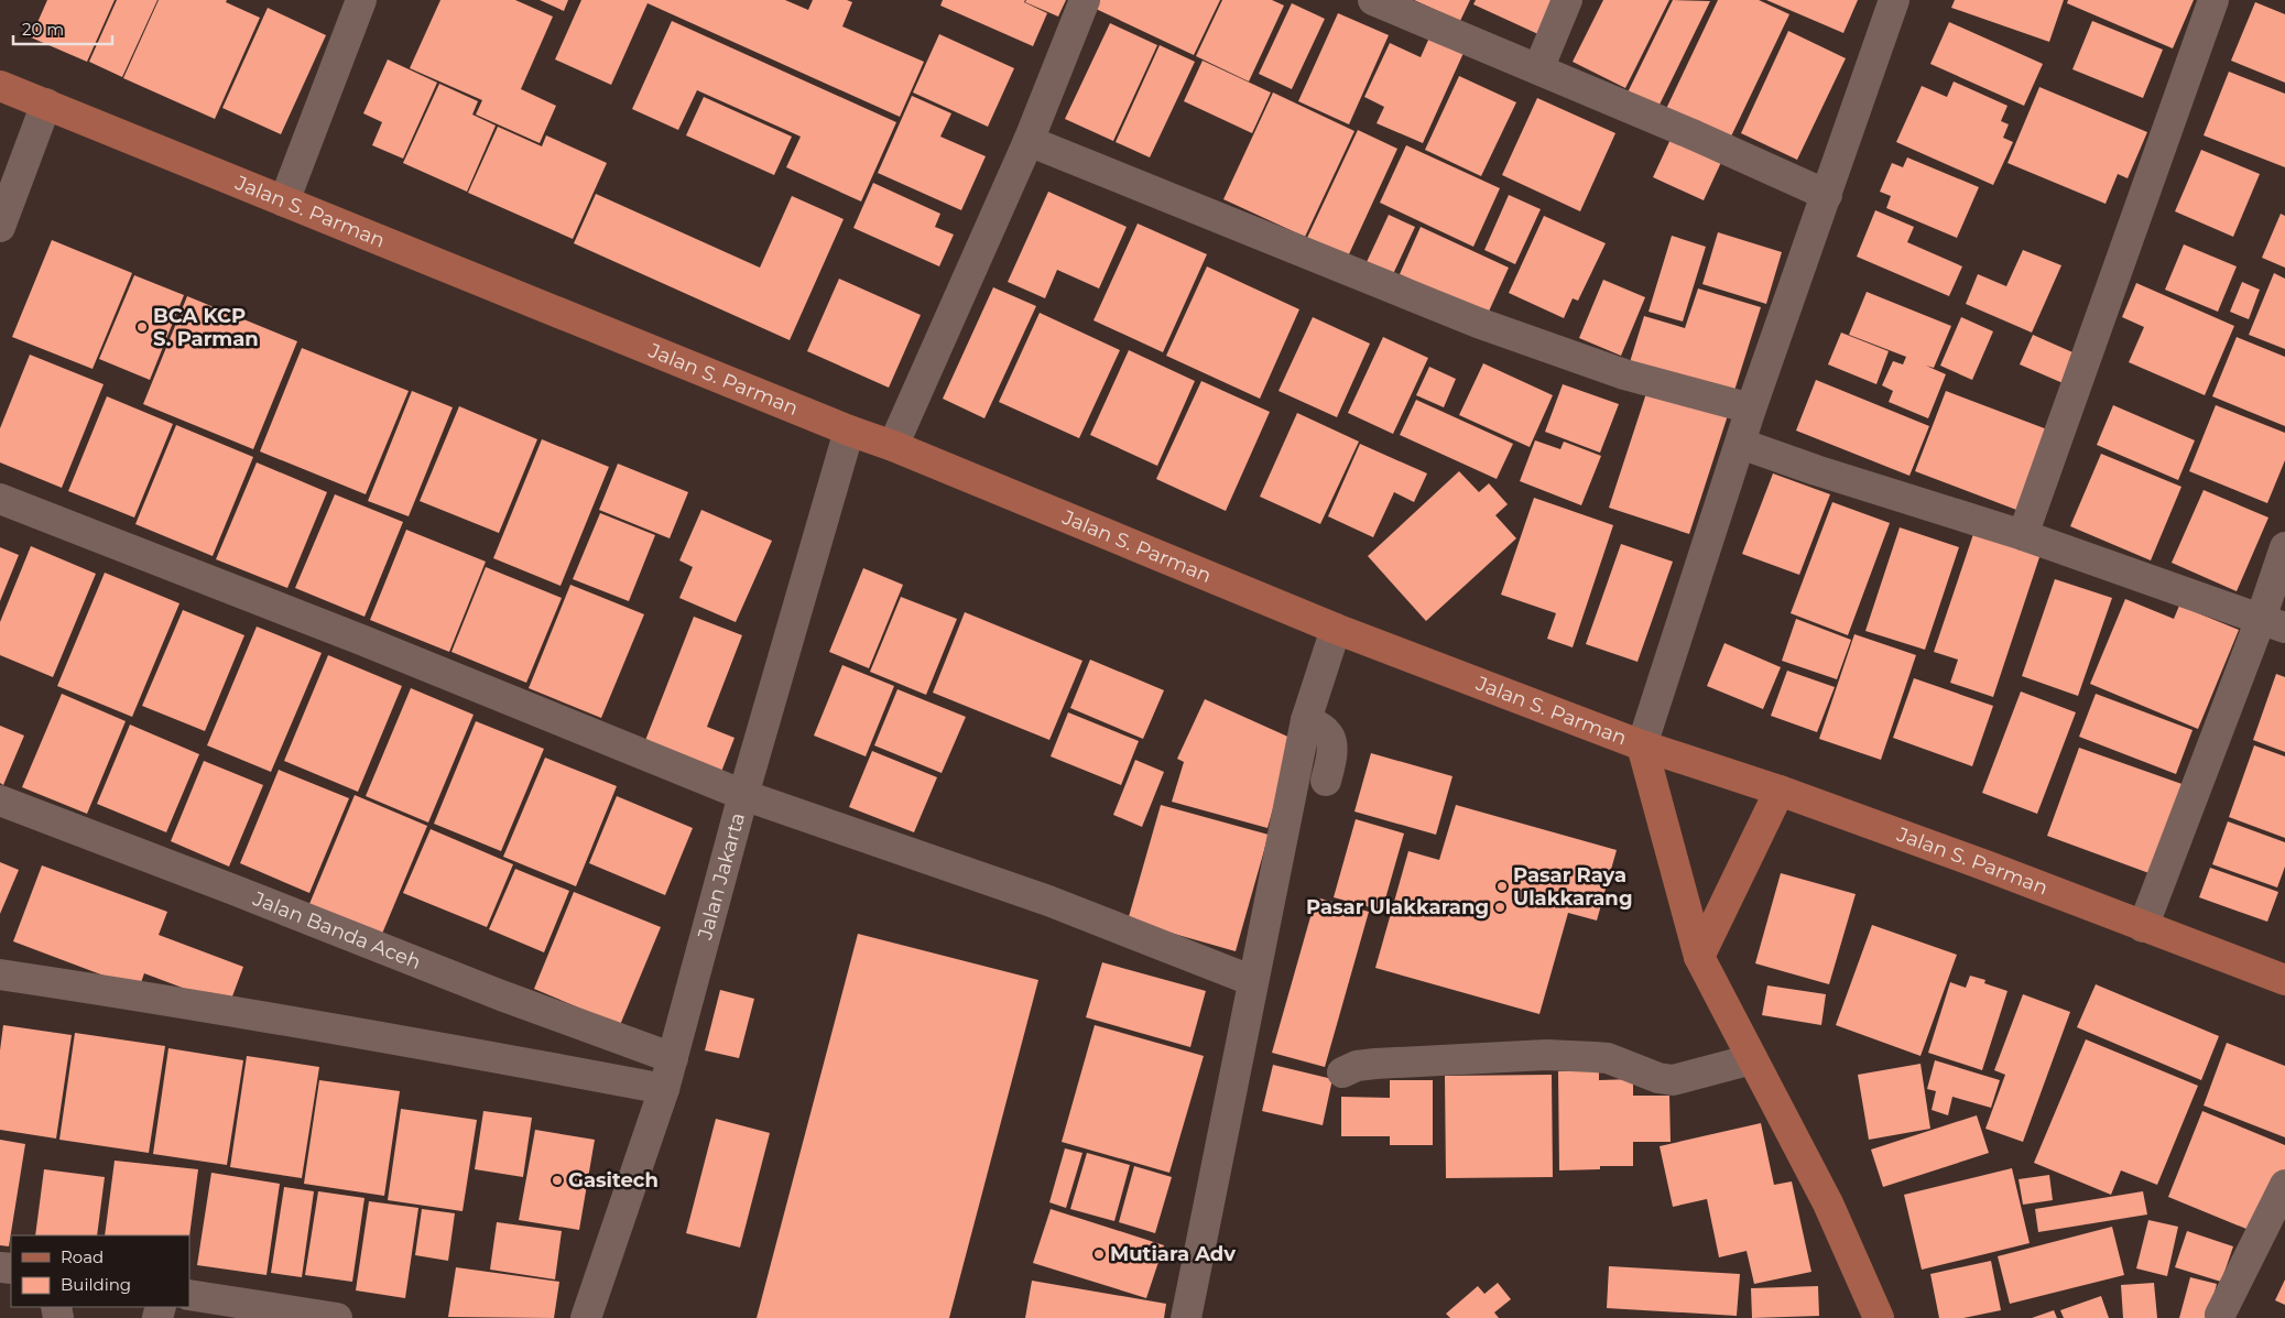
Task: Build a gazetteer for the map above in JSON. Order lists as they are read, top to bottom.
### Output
{
  "streets": {
    "main road": ["Jalan S. Parman"],
    "street": ["Jalan Jakarta", "Jalan Banda Aceh"]
  },
  "crossings": [
    ["Jalan S. Parman", "Jalan Jakarta"],
    ["Jalan Jakarta", "Jalan Banda Aceh"]
  ],
  "places": [
    "BCA KCP S. Parman",
    "Pasar Raya Ulakkarang",
    "Pasar Ulakkarang",
    "Gasitech",
    "Mutiara Adv"
  ],
  "legend": ["Road", "Building"],
  "scale_bar": "20 m"
}
